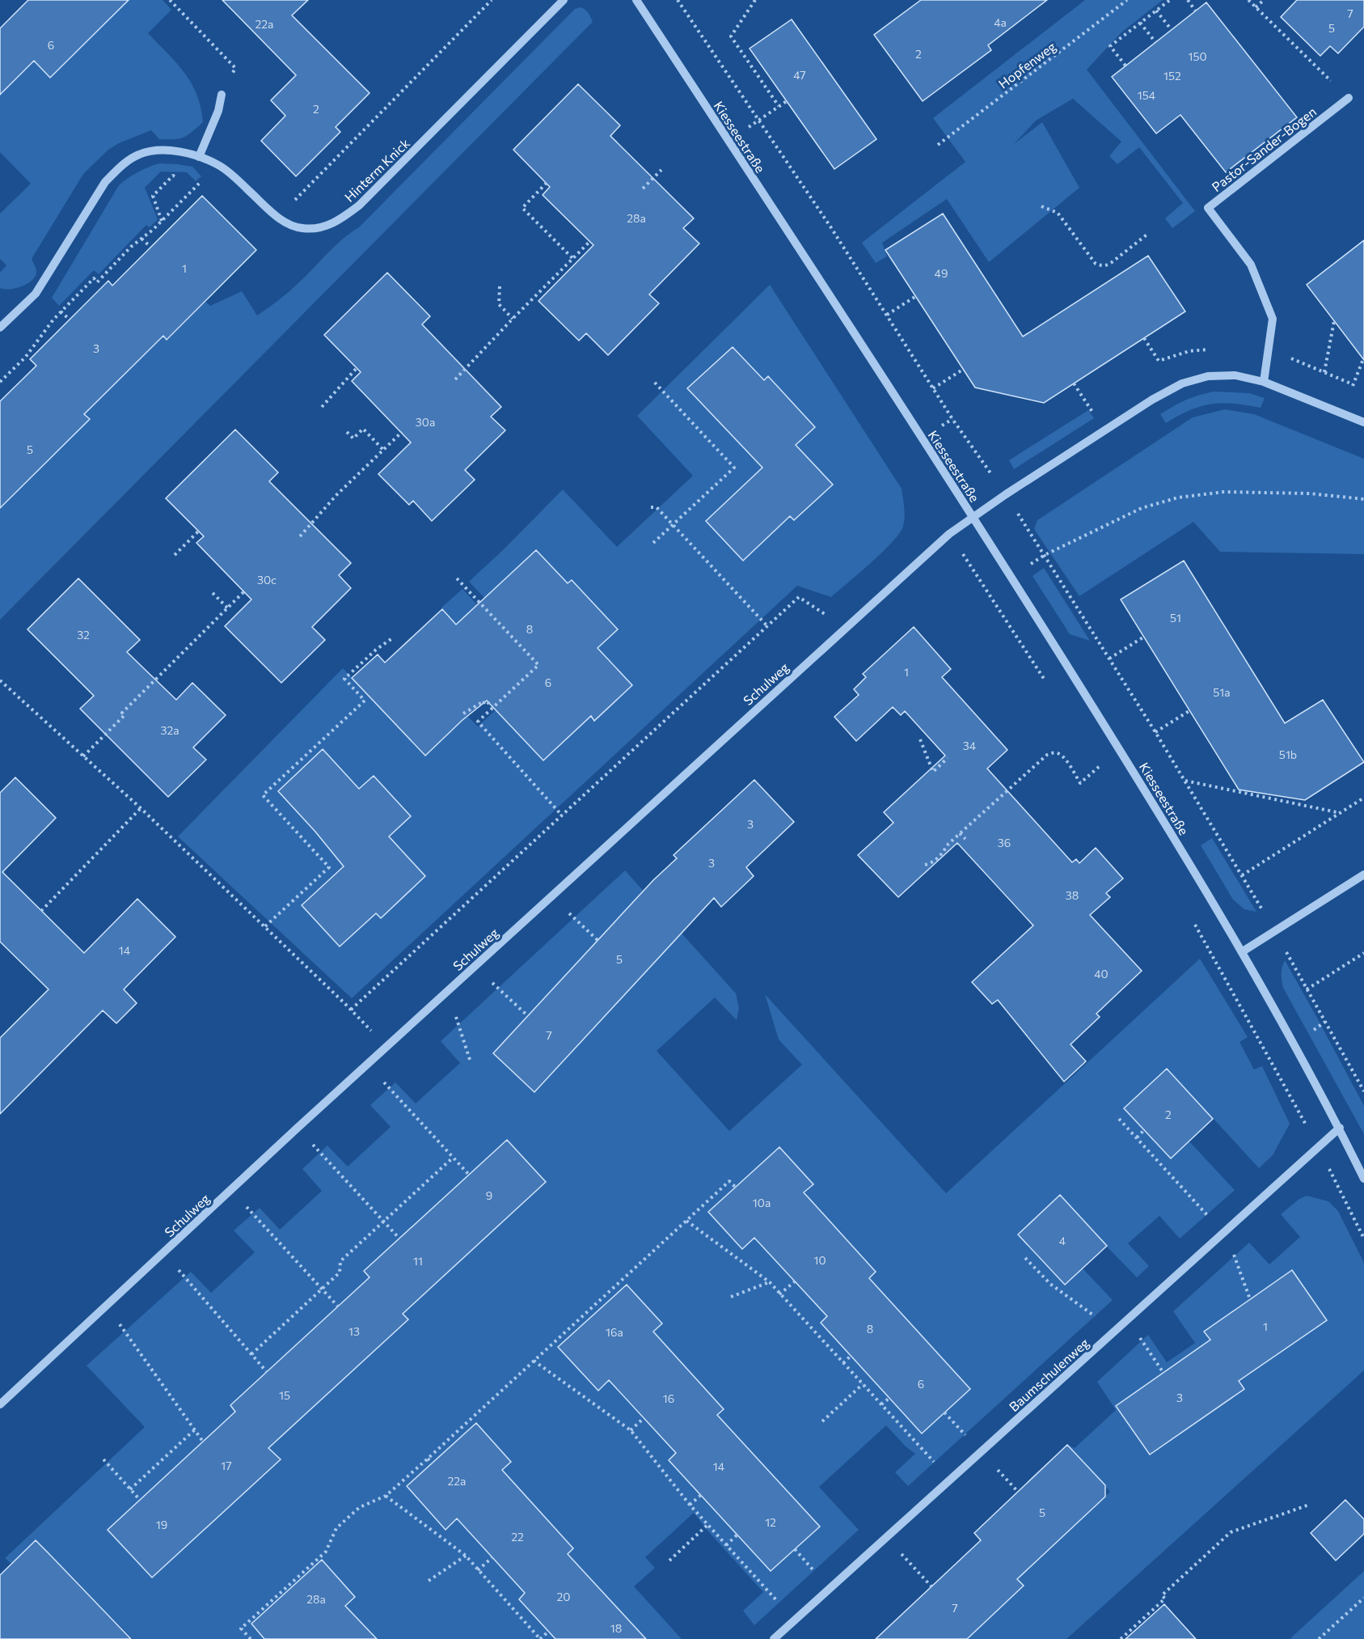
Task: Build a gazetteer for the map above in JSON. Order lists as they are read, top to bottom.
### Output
{
  "streets": {
    "street": [
      "Kiesseestraße",
      "Pastor-Sander-Bogen",
      "Hinterm Knick",
      "Schulweg",
      "Baumschulenweg"
    ],
    "path": ["Hopfenweg"]
  },
  "crossings": [
    ["Kiesseestraße", "Schulweg"],
    ["Kiesseestraße", "Baumschulenweg"]
  ],
  "house_numbers": [
    "7",
    "4a",
    "22a",
    "5",
    "6",
    "2",
    "150",
    "47",
    "152",
    "154",
    "2",
    "28a",
    "1",
    "49",
    "3",
    "30a",
    "5",
    "30c",
    "51",
    "8",
    "32",
    "1",
    "6",
    "51a",
    "32a",
    "34",
    "51b",
    "3",
    "36",
    "3",
    "38",
    "14",
    "5",
    "40",
    "7",
    "2",
    "9",
    "10a",
    "4",
    "10",
    "11",
    "1",
    "8",
    "13",
    "16a",
    "6",
    "15",
    "3",
    "16",
    "17",
    "14",
    "22a",
    "5",
    "12",
    "19",
    "22",
    "20",
    "28a",
    "7",
    "18"
  ]
}
